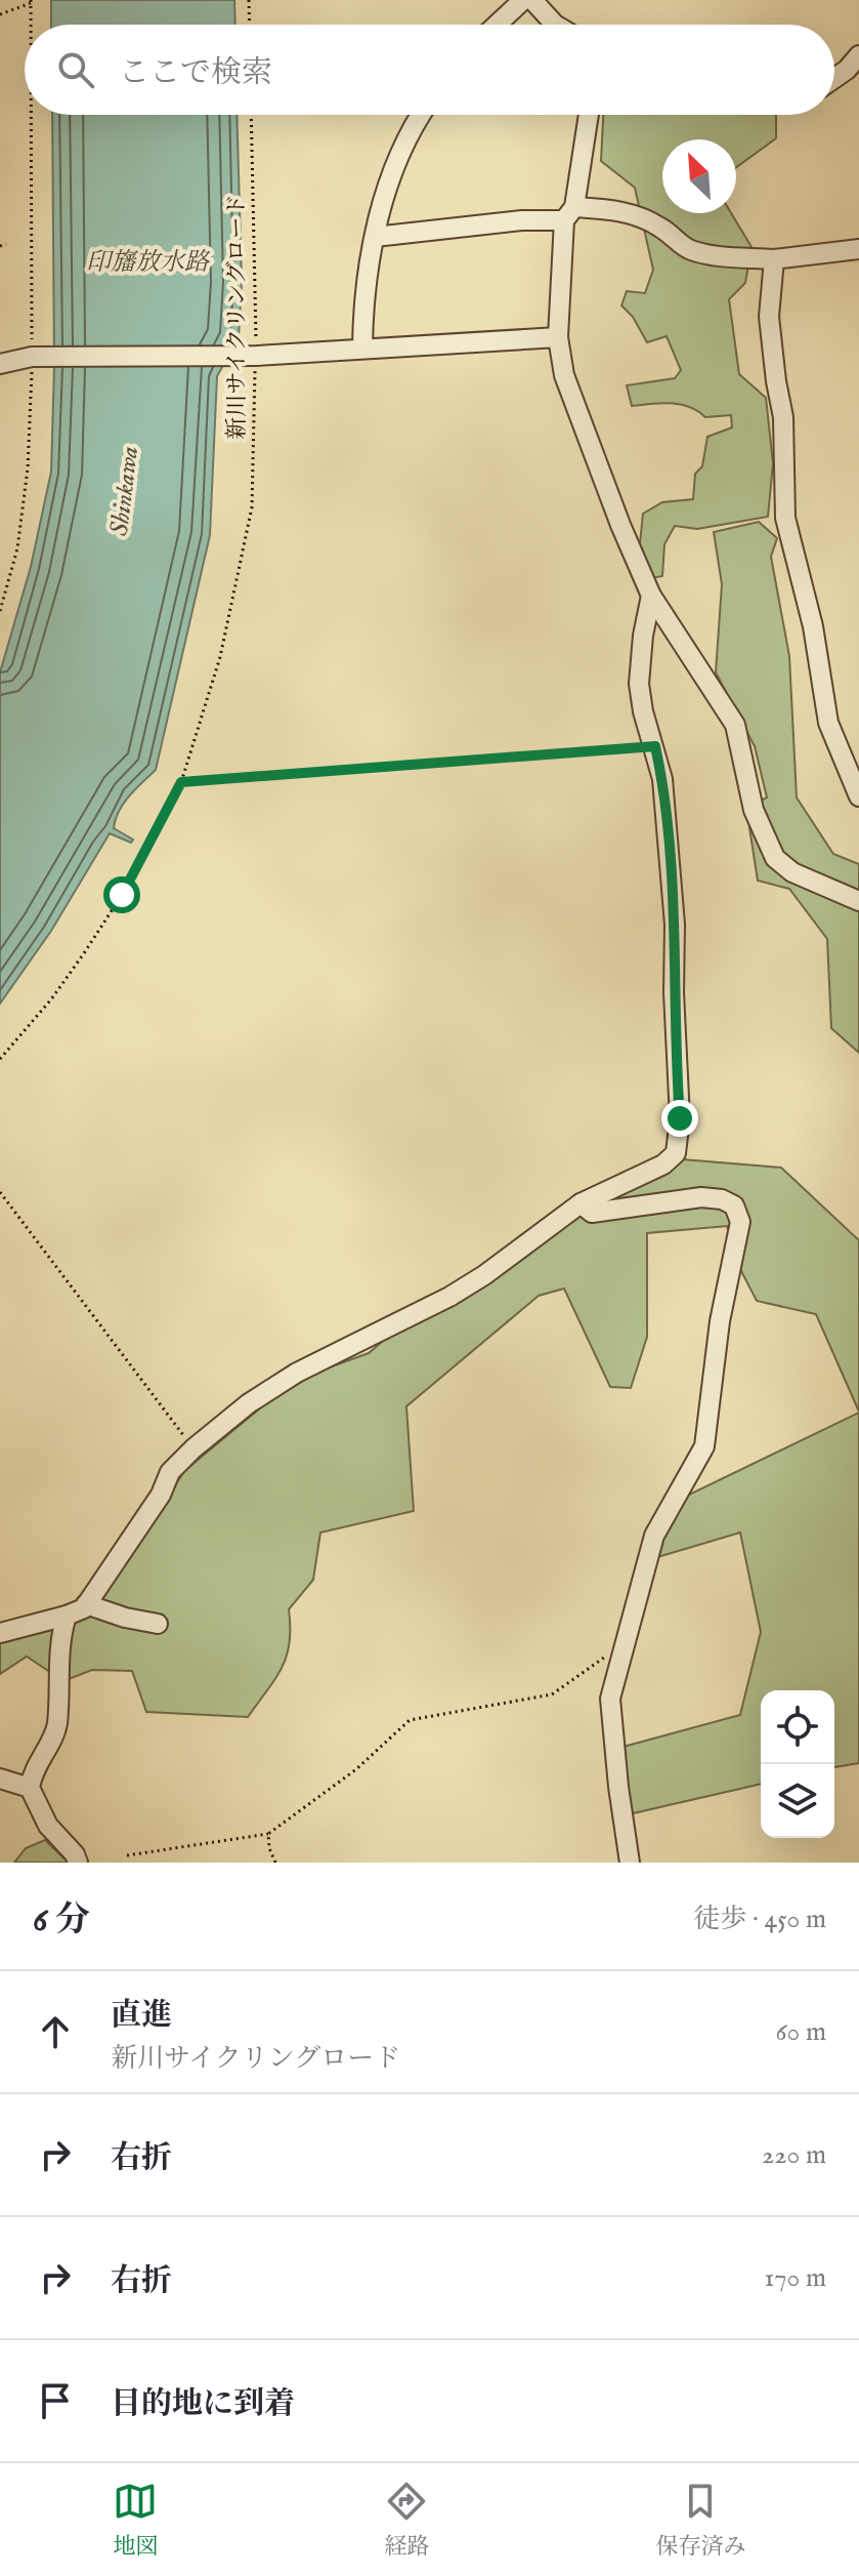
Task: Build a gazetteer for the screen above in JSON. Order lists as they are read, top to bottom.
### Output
{
  "streets": {
    "path": ["新川サイクリングロード"]
  },
  "water": ["印旛放水路", "Shinkawa"],
  "north": "top left",
  "page": {
    "search": "ここで検索",
    "heading": ["6 分", "徒歩 · 450 m"],
    "list": [
      ["直進", "新川サイクリングロード", "60 m"],
      ["右折", "220 m"],
      ["右折", "170 m"],
      "目的地に到着"
    ],
    "nav": ["地図", "経路", "保存済み"]
  }
}
